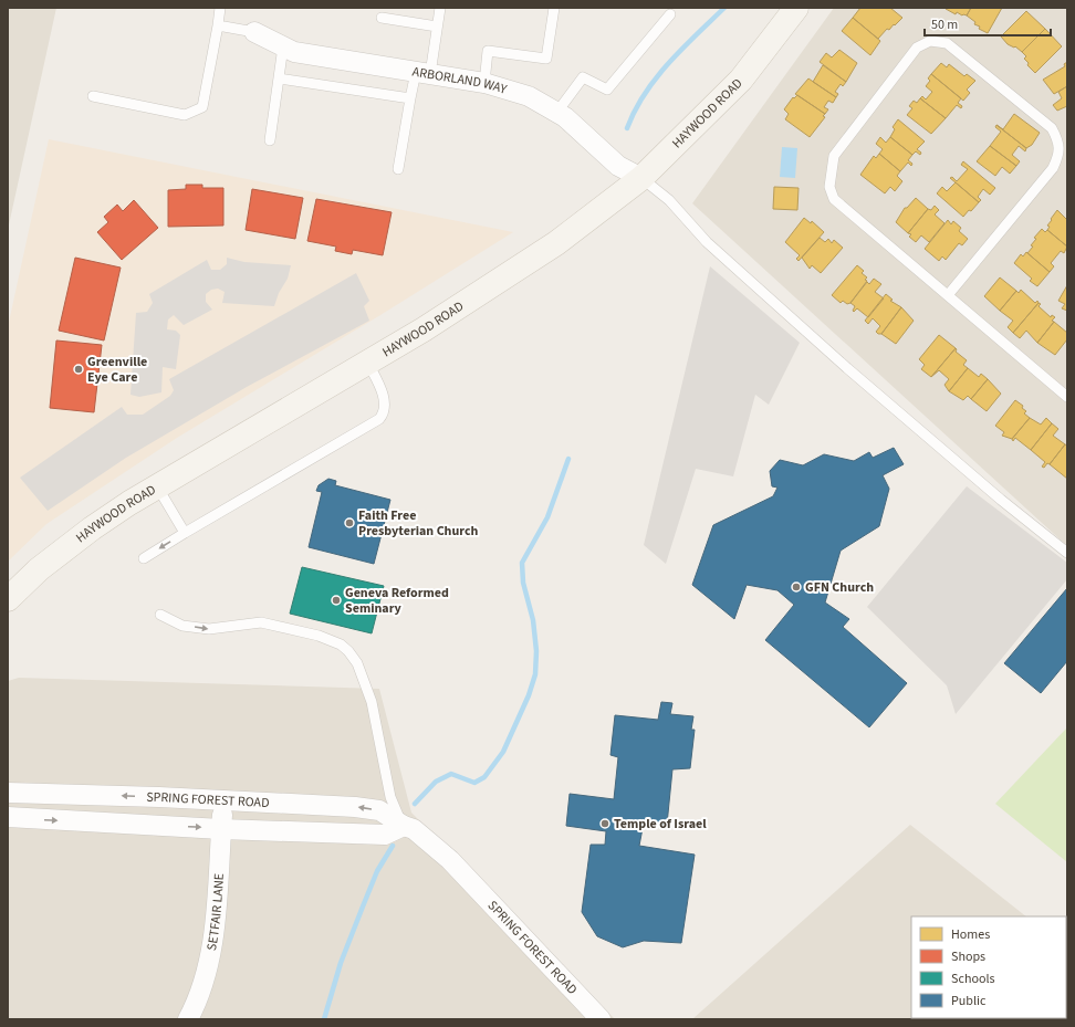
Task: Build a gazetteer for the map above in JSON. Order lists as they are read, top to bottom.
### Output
{
  "streets": {
    "main road": ["HAYWOOD ROAD"],
    "street": ["ARBORLAND WAY", "SPRING FOREST ROAD", "SETFAIR LANE"]
  },
  "crossings": [
    ["ARBORLAND WAY", "HAYWOOD ROAD"],
    ["SPRING FOREST ROAD", "SETFAIR LANE"]
  ],
  "places": [
    "Greenville Eye Care",
    "Faith Free Presbyterian Church",
    "GFN Church",
    "Geneva Reformed Seminary",
    "Temple of Israel"
  ],
  "legend": [
    "Homes",
    "Shops",
    "Schools",
    "Public"
  ],
  "scale_bar": "50 m"
}
